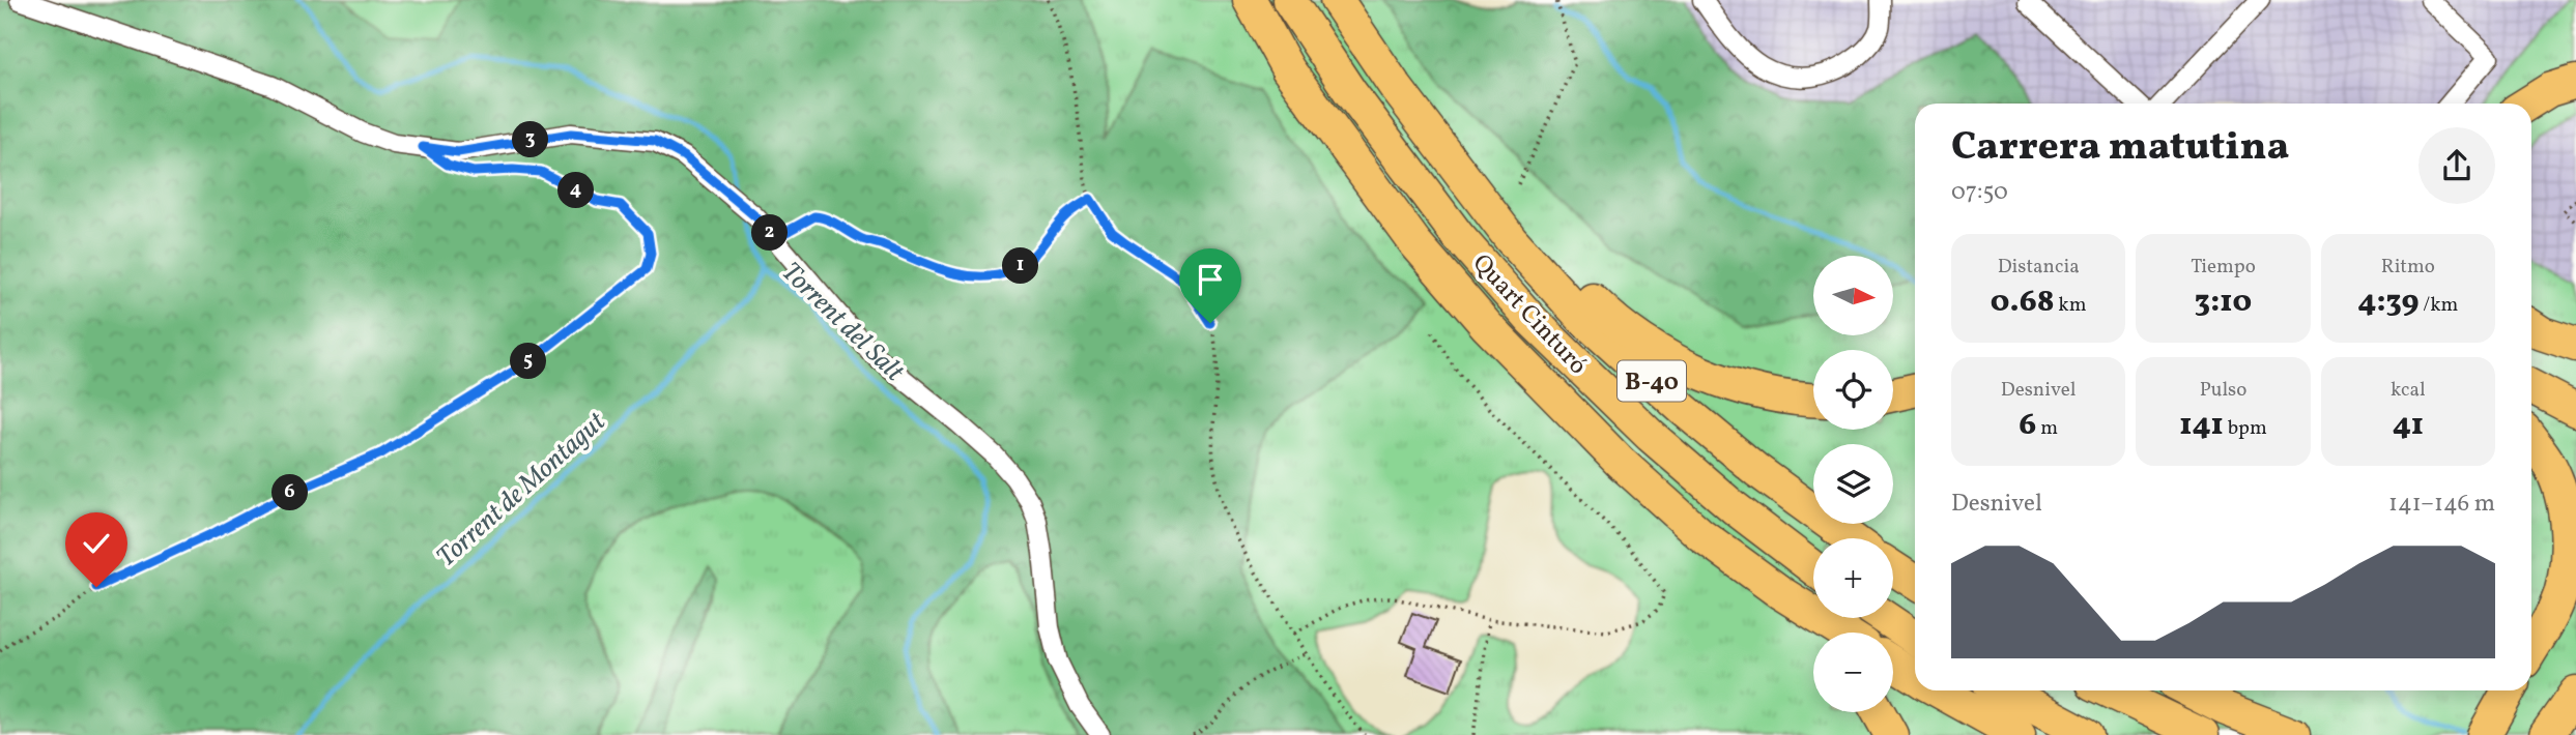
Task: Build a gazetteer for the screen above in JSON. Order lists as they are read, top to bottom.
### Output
{
  "streets": {
    "highway": ["Quart Cinturó", "B-40"]
  },
  "water": ["Torrent del Salt", "Torrent de Montagut"],
  "north": "right",
  "page": {
    "heading": ["Carrera matutina", "07:50"],
    "pins": [
      "3",
      "4",
      "2",
      "1",
      "5",
      "6"
    ],
    "stats": [
      ["Distancia", "0.68 km"],
      ["Tiempo", "3:10"],
      ["Ritmo", "4:39 /km"],
      ["Desnivel", "6 m"],
      ["Pulso", "141 bpm"],
      ["kcal", "41"]
    ],
    "map_buttons": ["+", "−"],
    "chart": ["Desnivel", "141–146 m"]
  }
}
